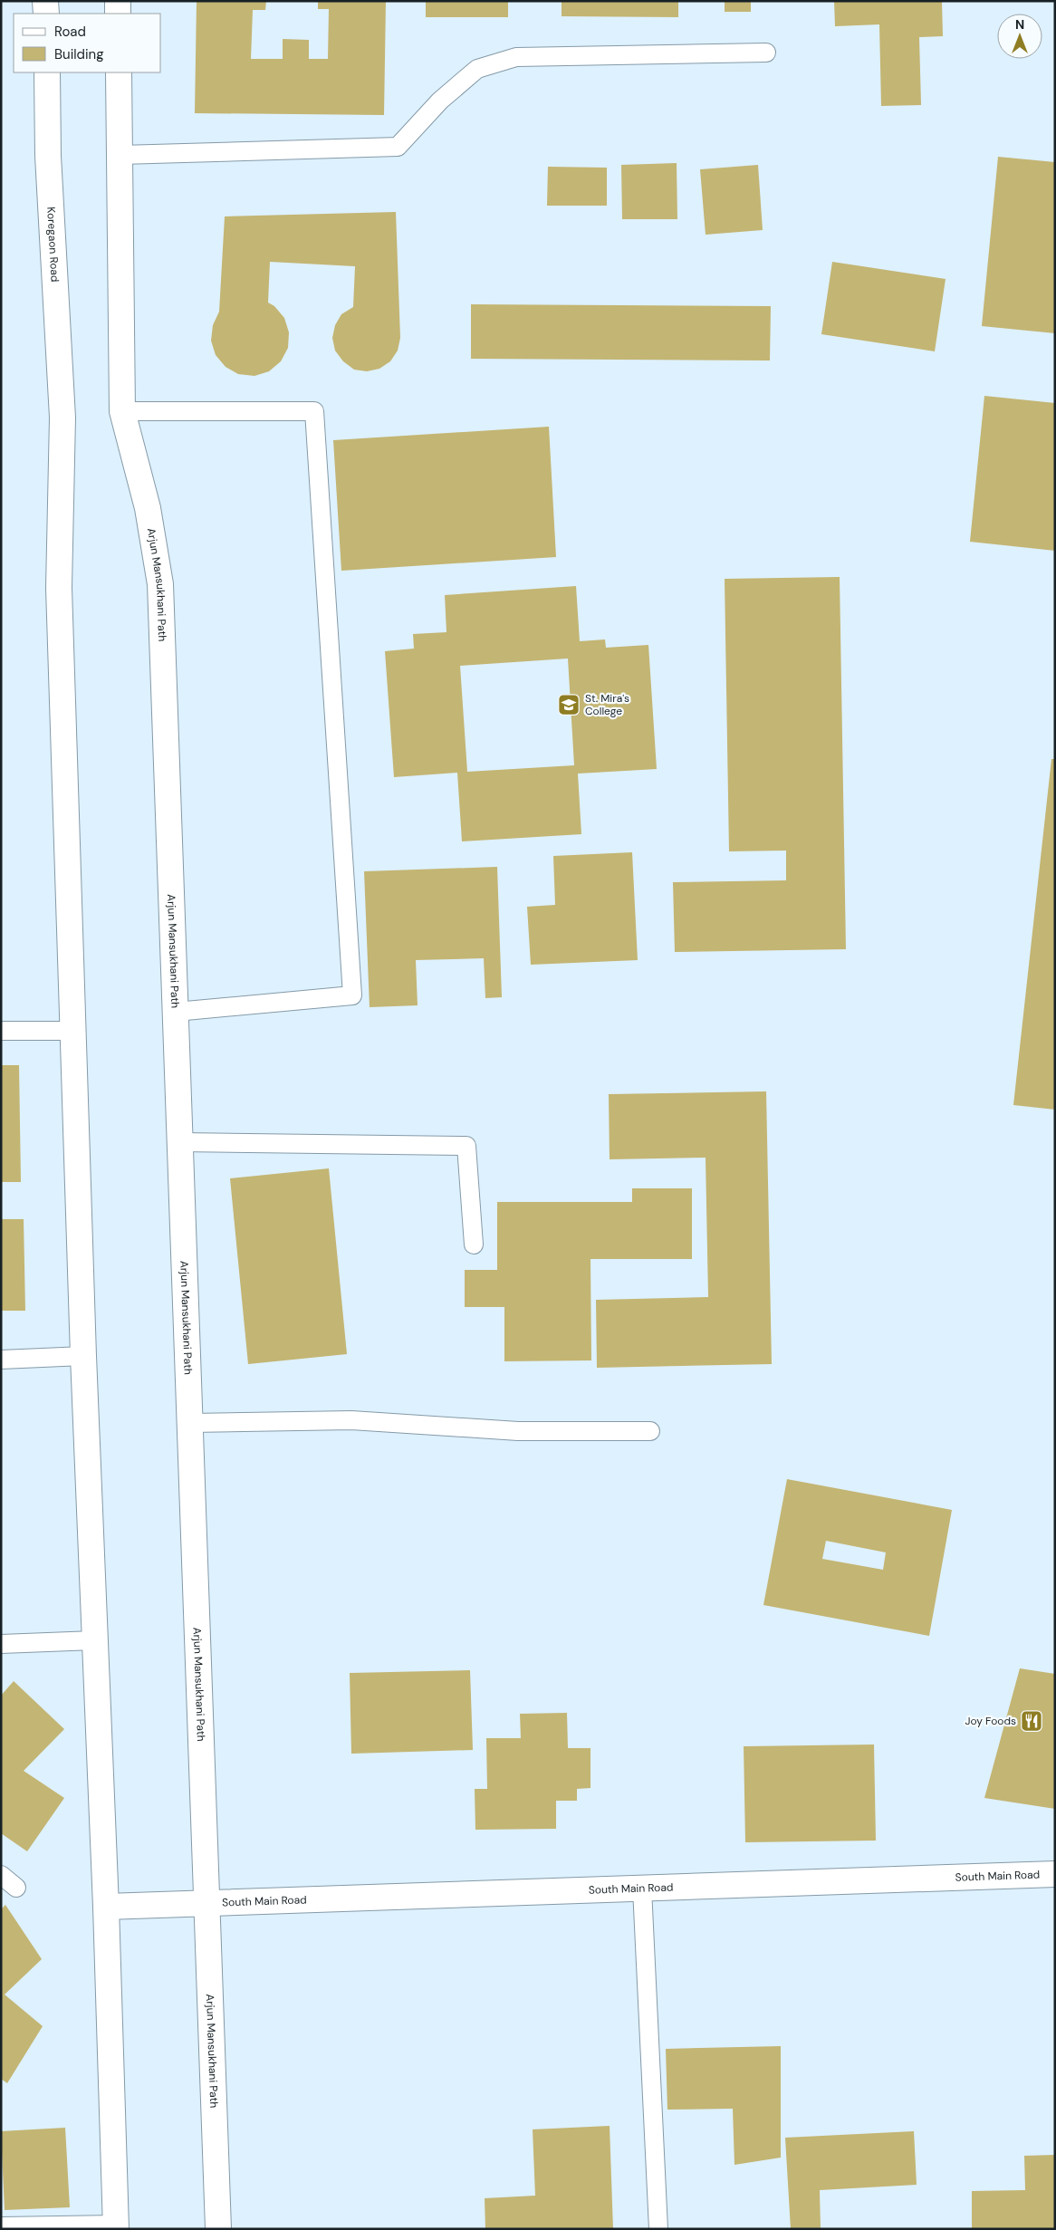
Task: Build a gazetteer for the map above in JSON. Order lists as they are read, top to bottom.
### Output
{
  "streets": {
    "main road": ["Koregaon Road", "Arjun Mansukhani Path", "South Main Road"]
  },
  "crossings": [
    ["Arjun Mansukhani Path", "South Main Road"]
  ],
  "places": {
    "school or university": ["St. Mira's College"],
    "restaurant": ["Joy Foods"]
  },
  "legend": ["Road", "Building"],
  "north": "top"
}
